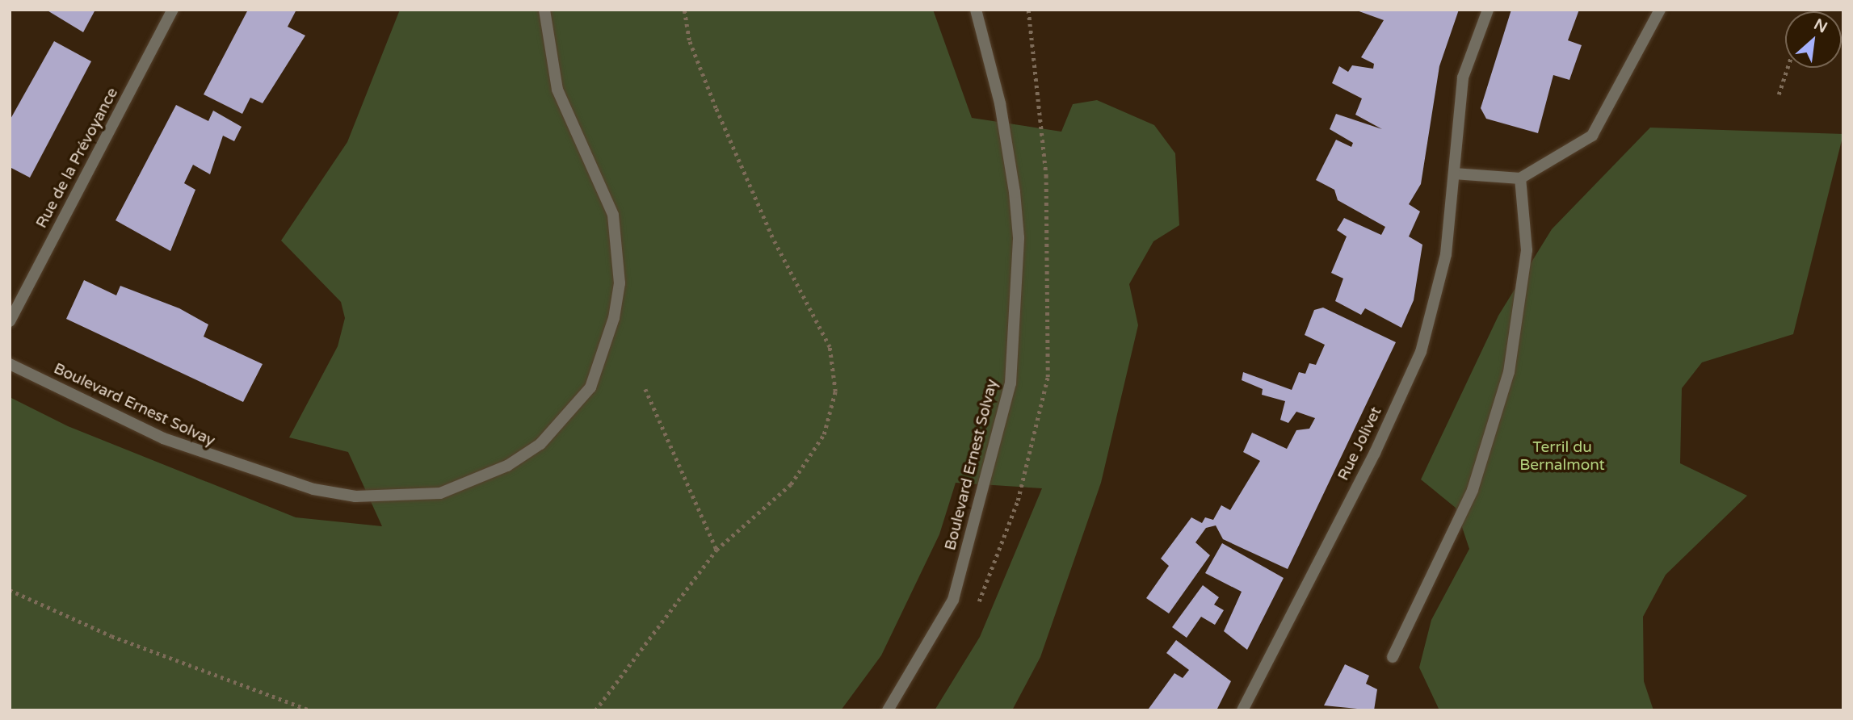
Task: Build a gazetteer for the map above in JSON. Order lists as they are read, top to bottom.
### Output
{
  "streets": {
    "street": ["Rue de la Prévoyance", "Boulevard Ernest Solvay", "Rue Jolivet"]
  },
  "parks": ["Terril du Bernalmont"],
  "north": "top right"
}
